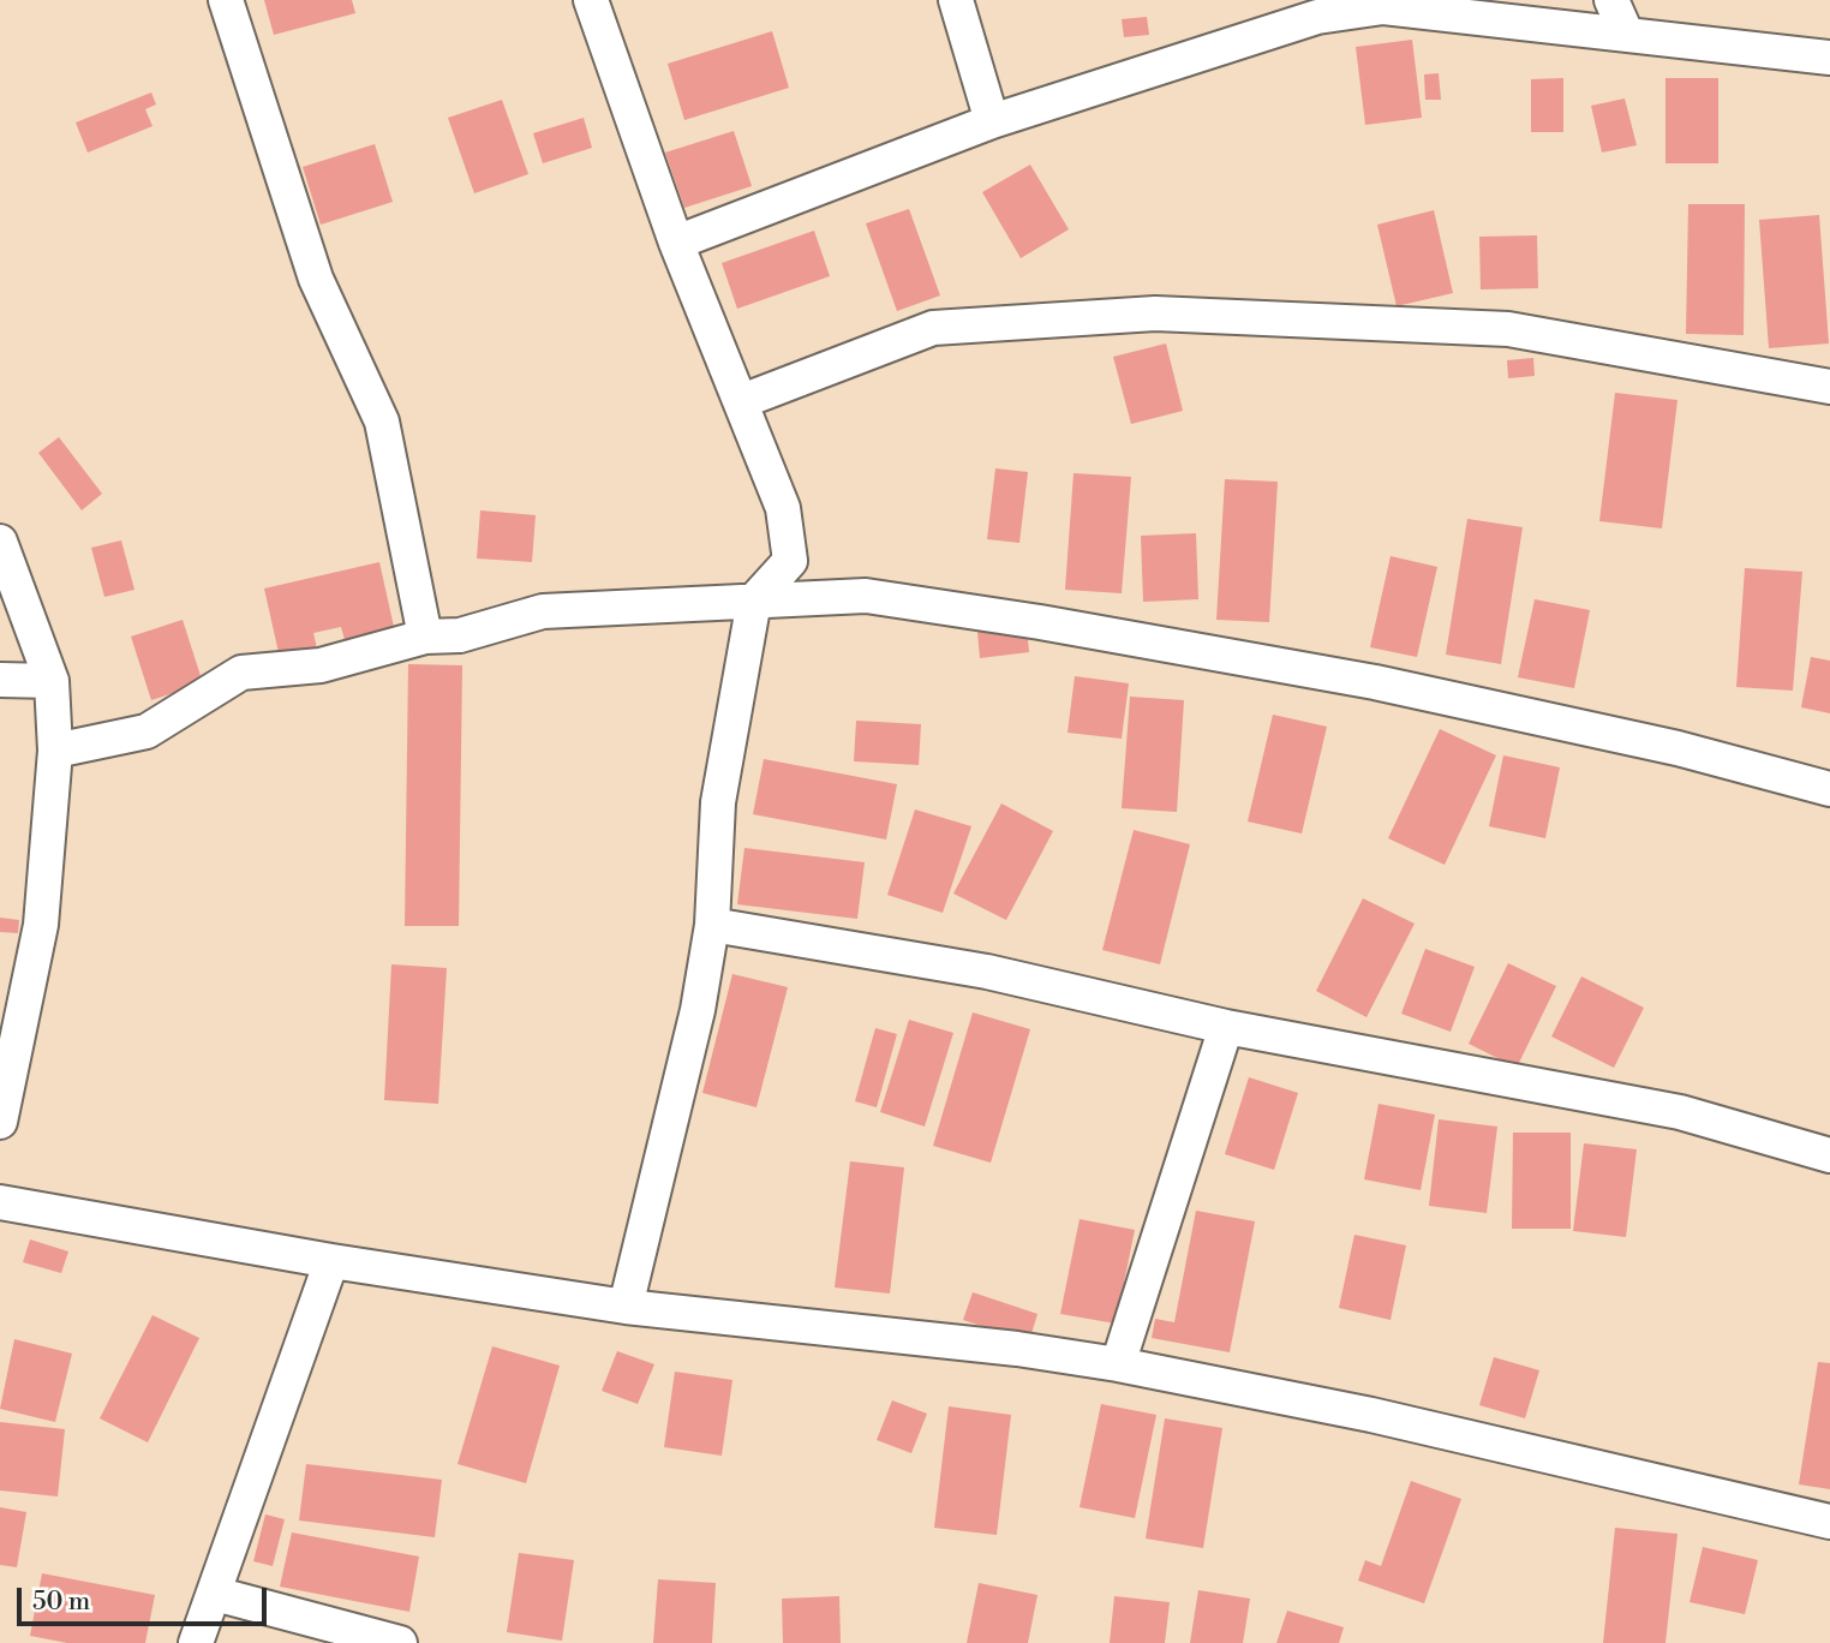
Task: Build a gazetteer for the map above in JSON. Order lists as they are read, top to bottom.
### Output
{
  "scale_bar": "50 m"
}
